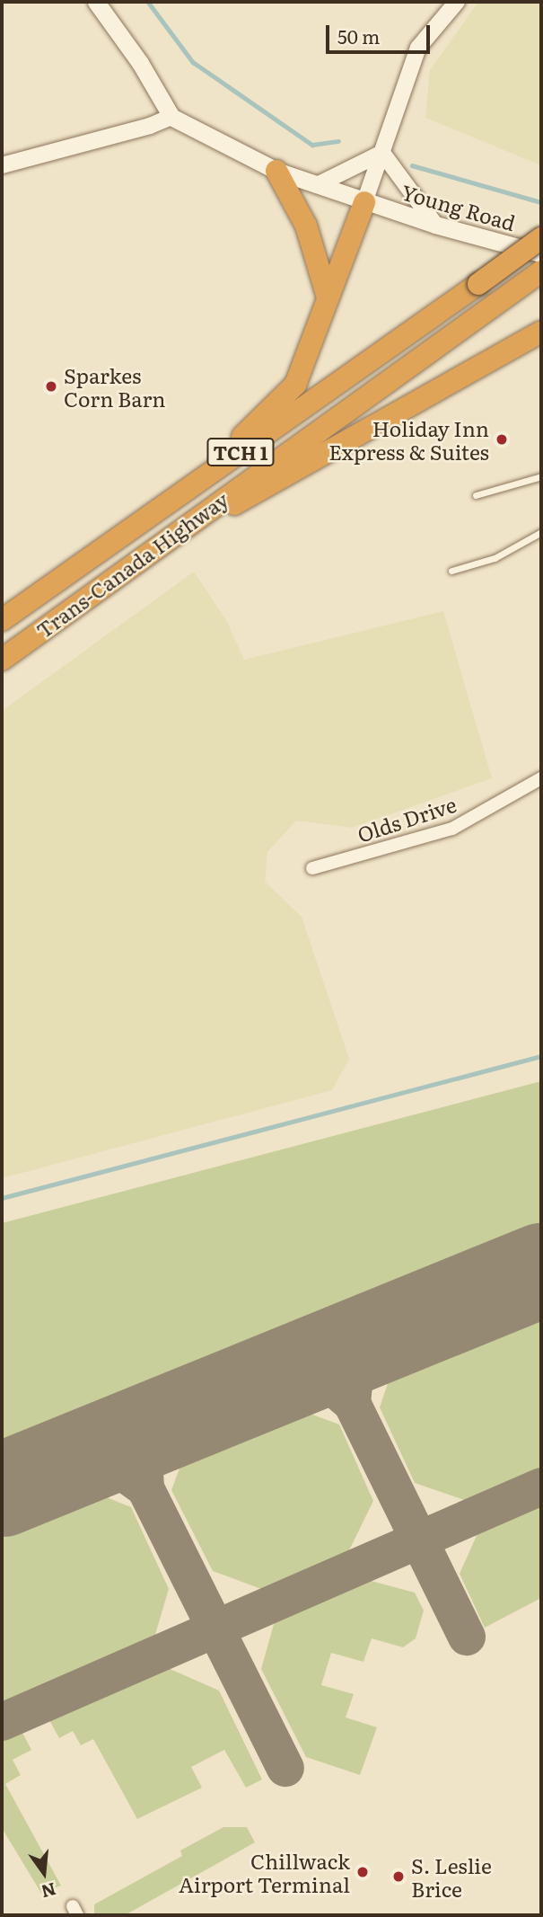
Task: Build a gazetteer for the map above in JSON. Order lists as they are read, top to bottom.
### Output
{
  "streets": {
    "highway": ["TCH 1", "Trans-Canada Highway"],
    "main road": ["Young Road"],
    "street": ["Olds Drive"]
  },
  "places": [
    "Sparkes Corn Barn",
    "Holiday Inn Express & Suites",
    "Chillwack Airport Terminal",
    "S. Leslie Brice"
  ],
  "scale_bar": "50 m",
  "north": "bottom"
}
